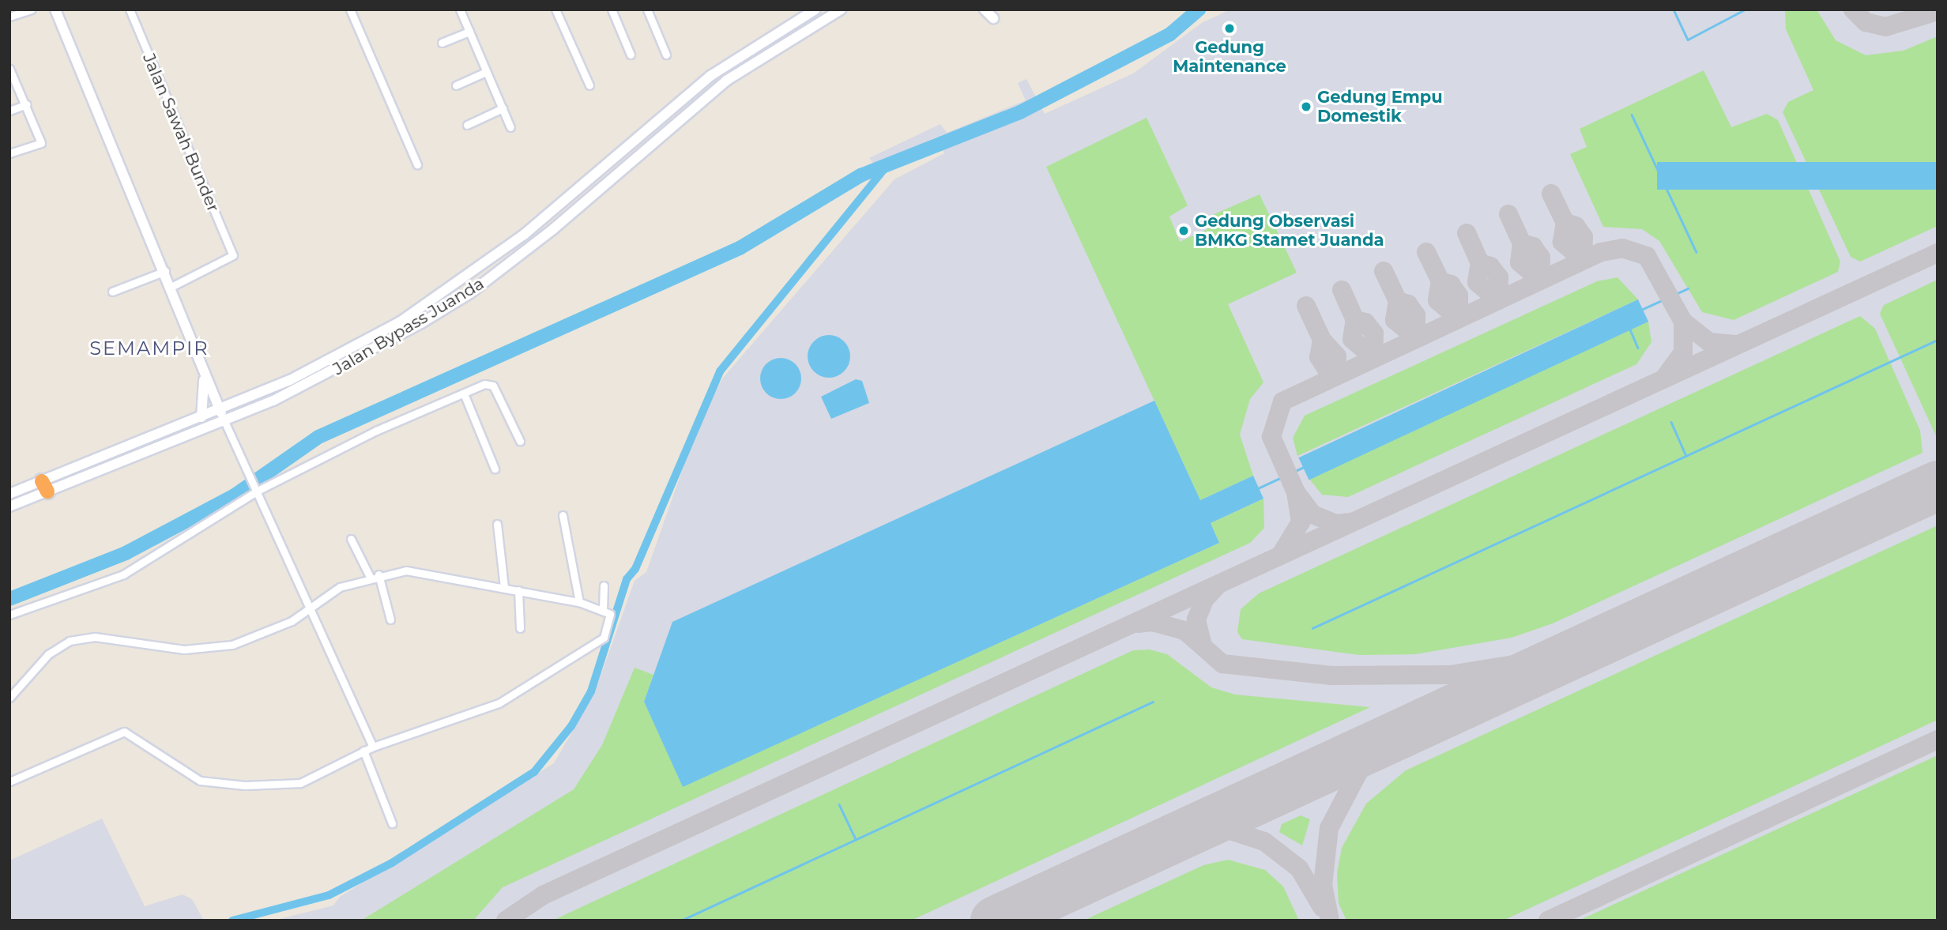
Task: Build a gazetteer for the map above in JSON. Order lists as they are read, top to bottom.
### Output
{
  "streets": {
    "main road": ["Jalan Bypass Juanda"],
    "street": ["Jalan Sawah Bunder"]
  },
  "districts": ["SEMAMPIR"],
  "places": ["Gedung Maintenance", "Gedung Empu Domestik", "Gedung Observasi BMKG Stamet Juanda"]
}
